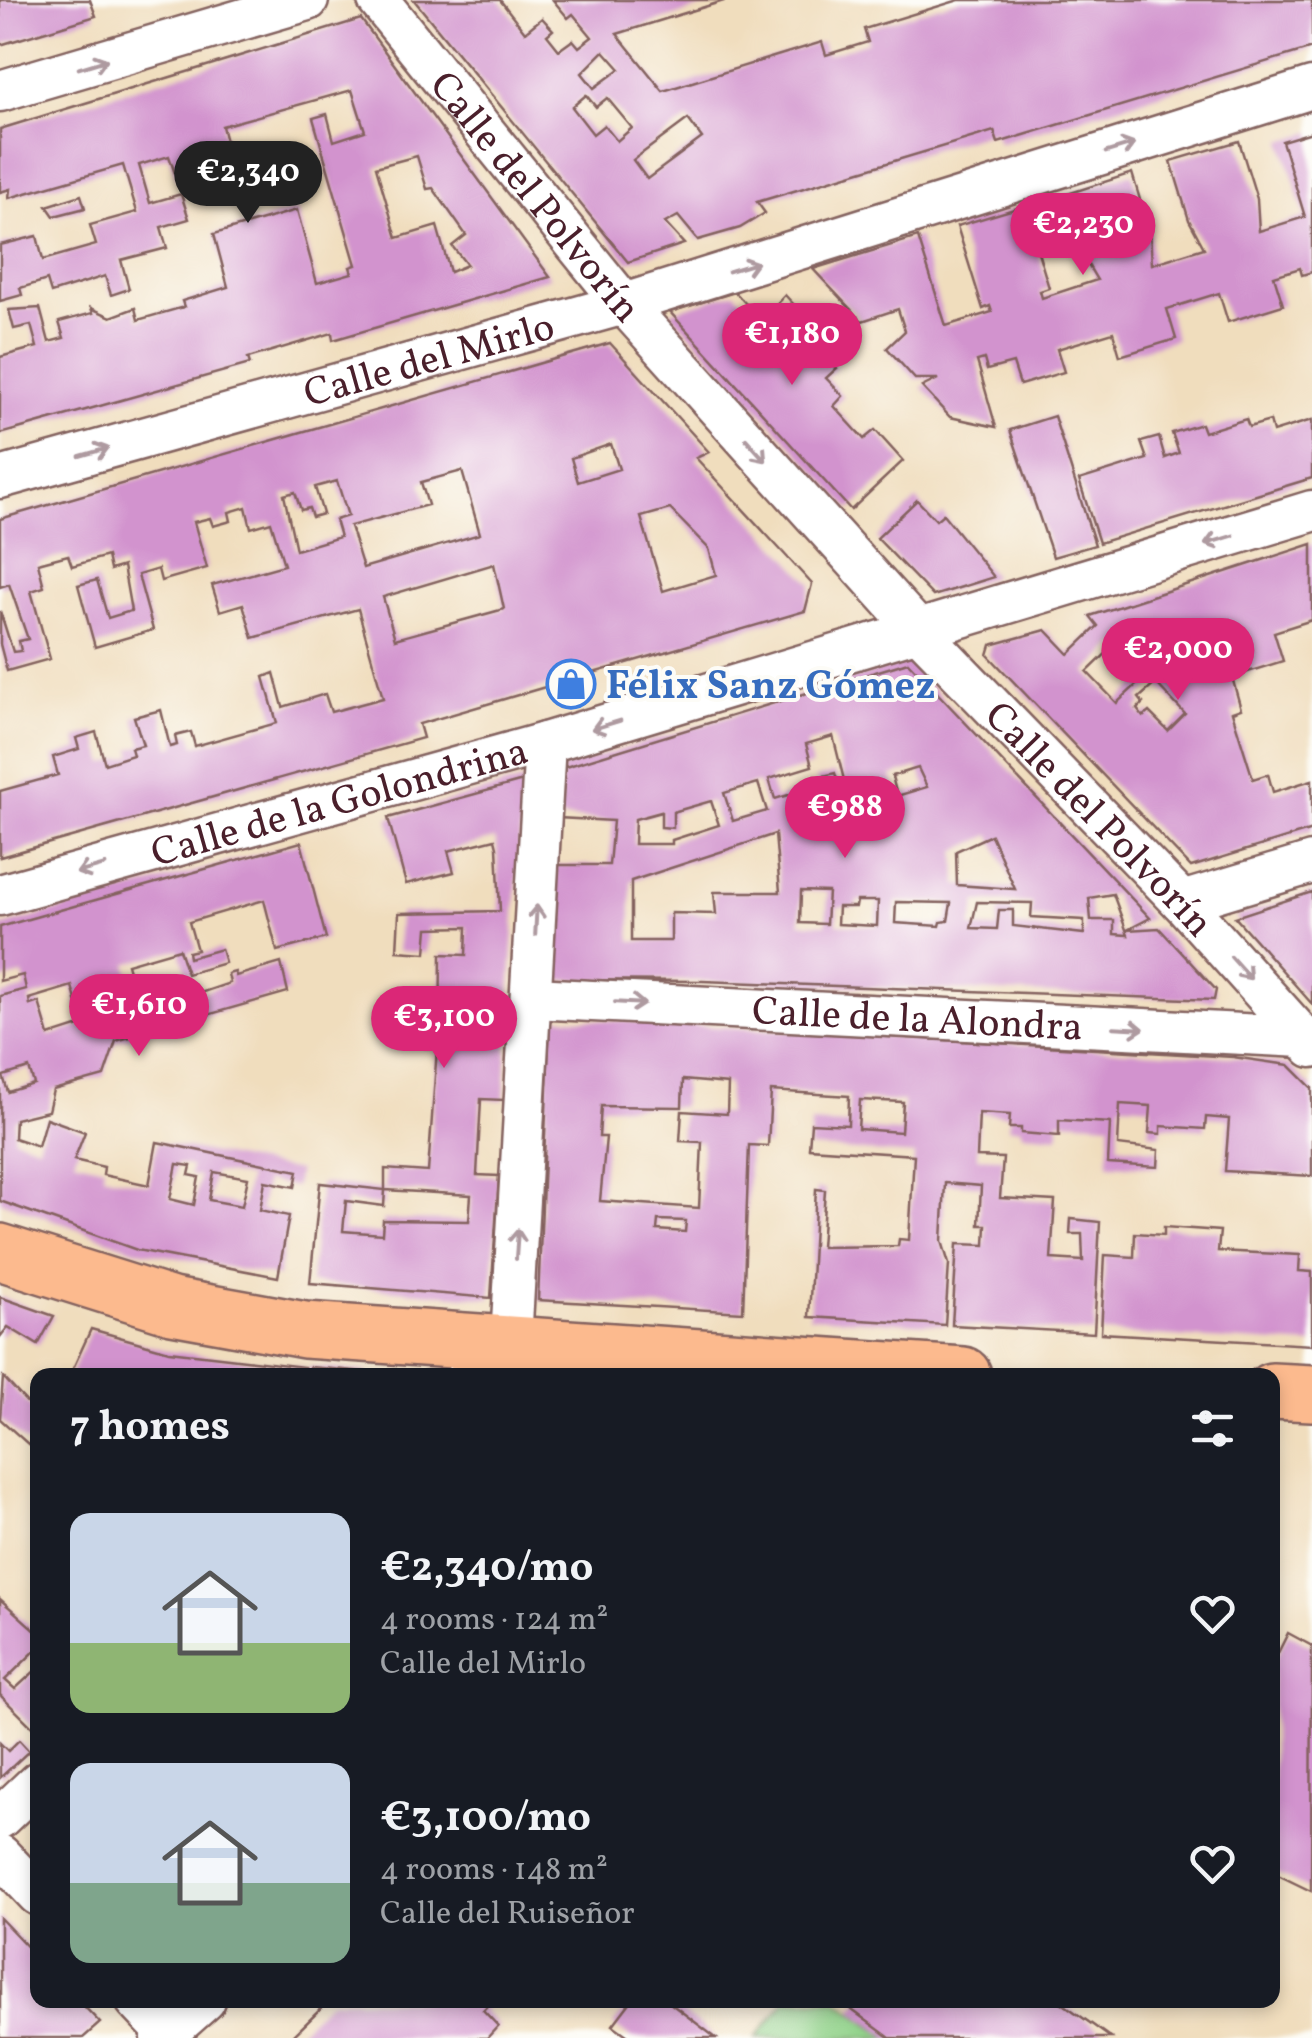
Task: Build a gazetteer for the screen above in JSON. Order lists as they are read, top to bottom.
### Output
{
  "streets": {
    "street": [
      "Calle del Polvorín",
      "Calle del Mirlo",
      "Calle de la Golondrina",
      "Calle de la Alondra"
    ]
  },
  "crossings": [
    ["Calle del Polvorín", "Calle del Mirlo"],
    ["Calle del Polvorín", "Calle de la Golondrina"],
    ["Calle del Polvorín", "Calle de la Alondra"]
  ],
  "one_way": [
    "Calle del Polvorín",
    "Calle del Mirlo",
    "Calle de la Golondrina",
    "Calle de la Alondra"
  ],
  "places": {
    "shop": ["Félix Sanz Gómez"]
  },
  "page": {
    "price": [
      "€2,340",
      "€2,230",
      "€1,180",
      "€2,000",
      "€988",
      "€1,610",
      "€3,100"
    ],
    "heading": "7 homes",
    "list": [
      {
        "name": "€2,340/mo",
        "note": "4 rooms · 124 m² · Calle del Mirlo"
      },
      {
        "name": "€3,100/mo",
        "note": "4 rooms · 148 m² · Calle del Ruiseñor"
      }
    ]
  }
}
